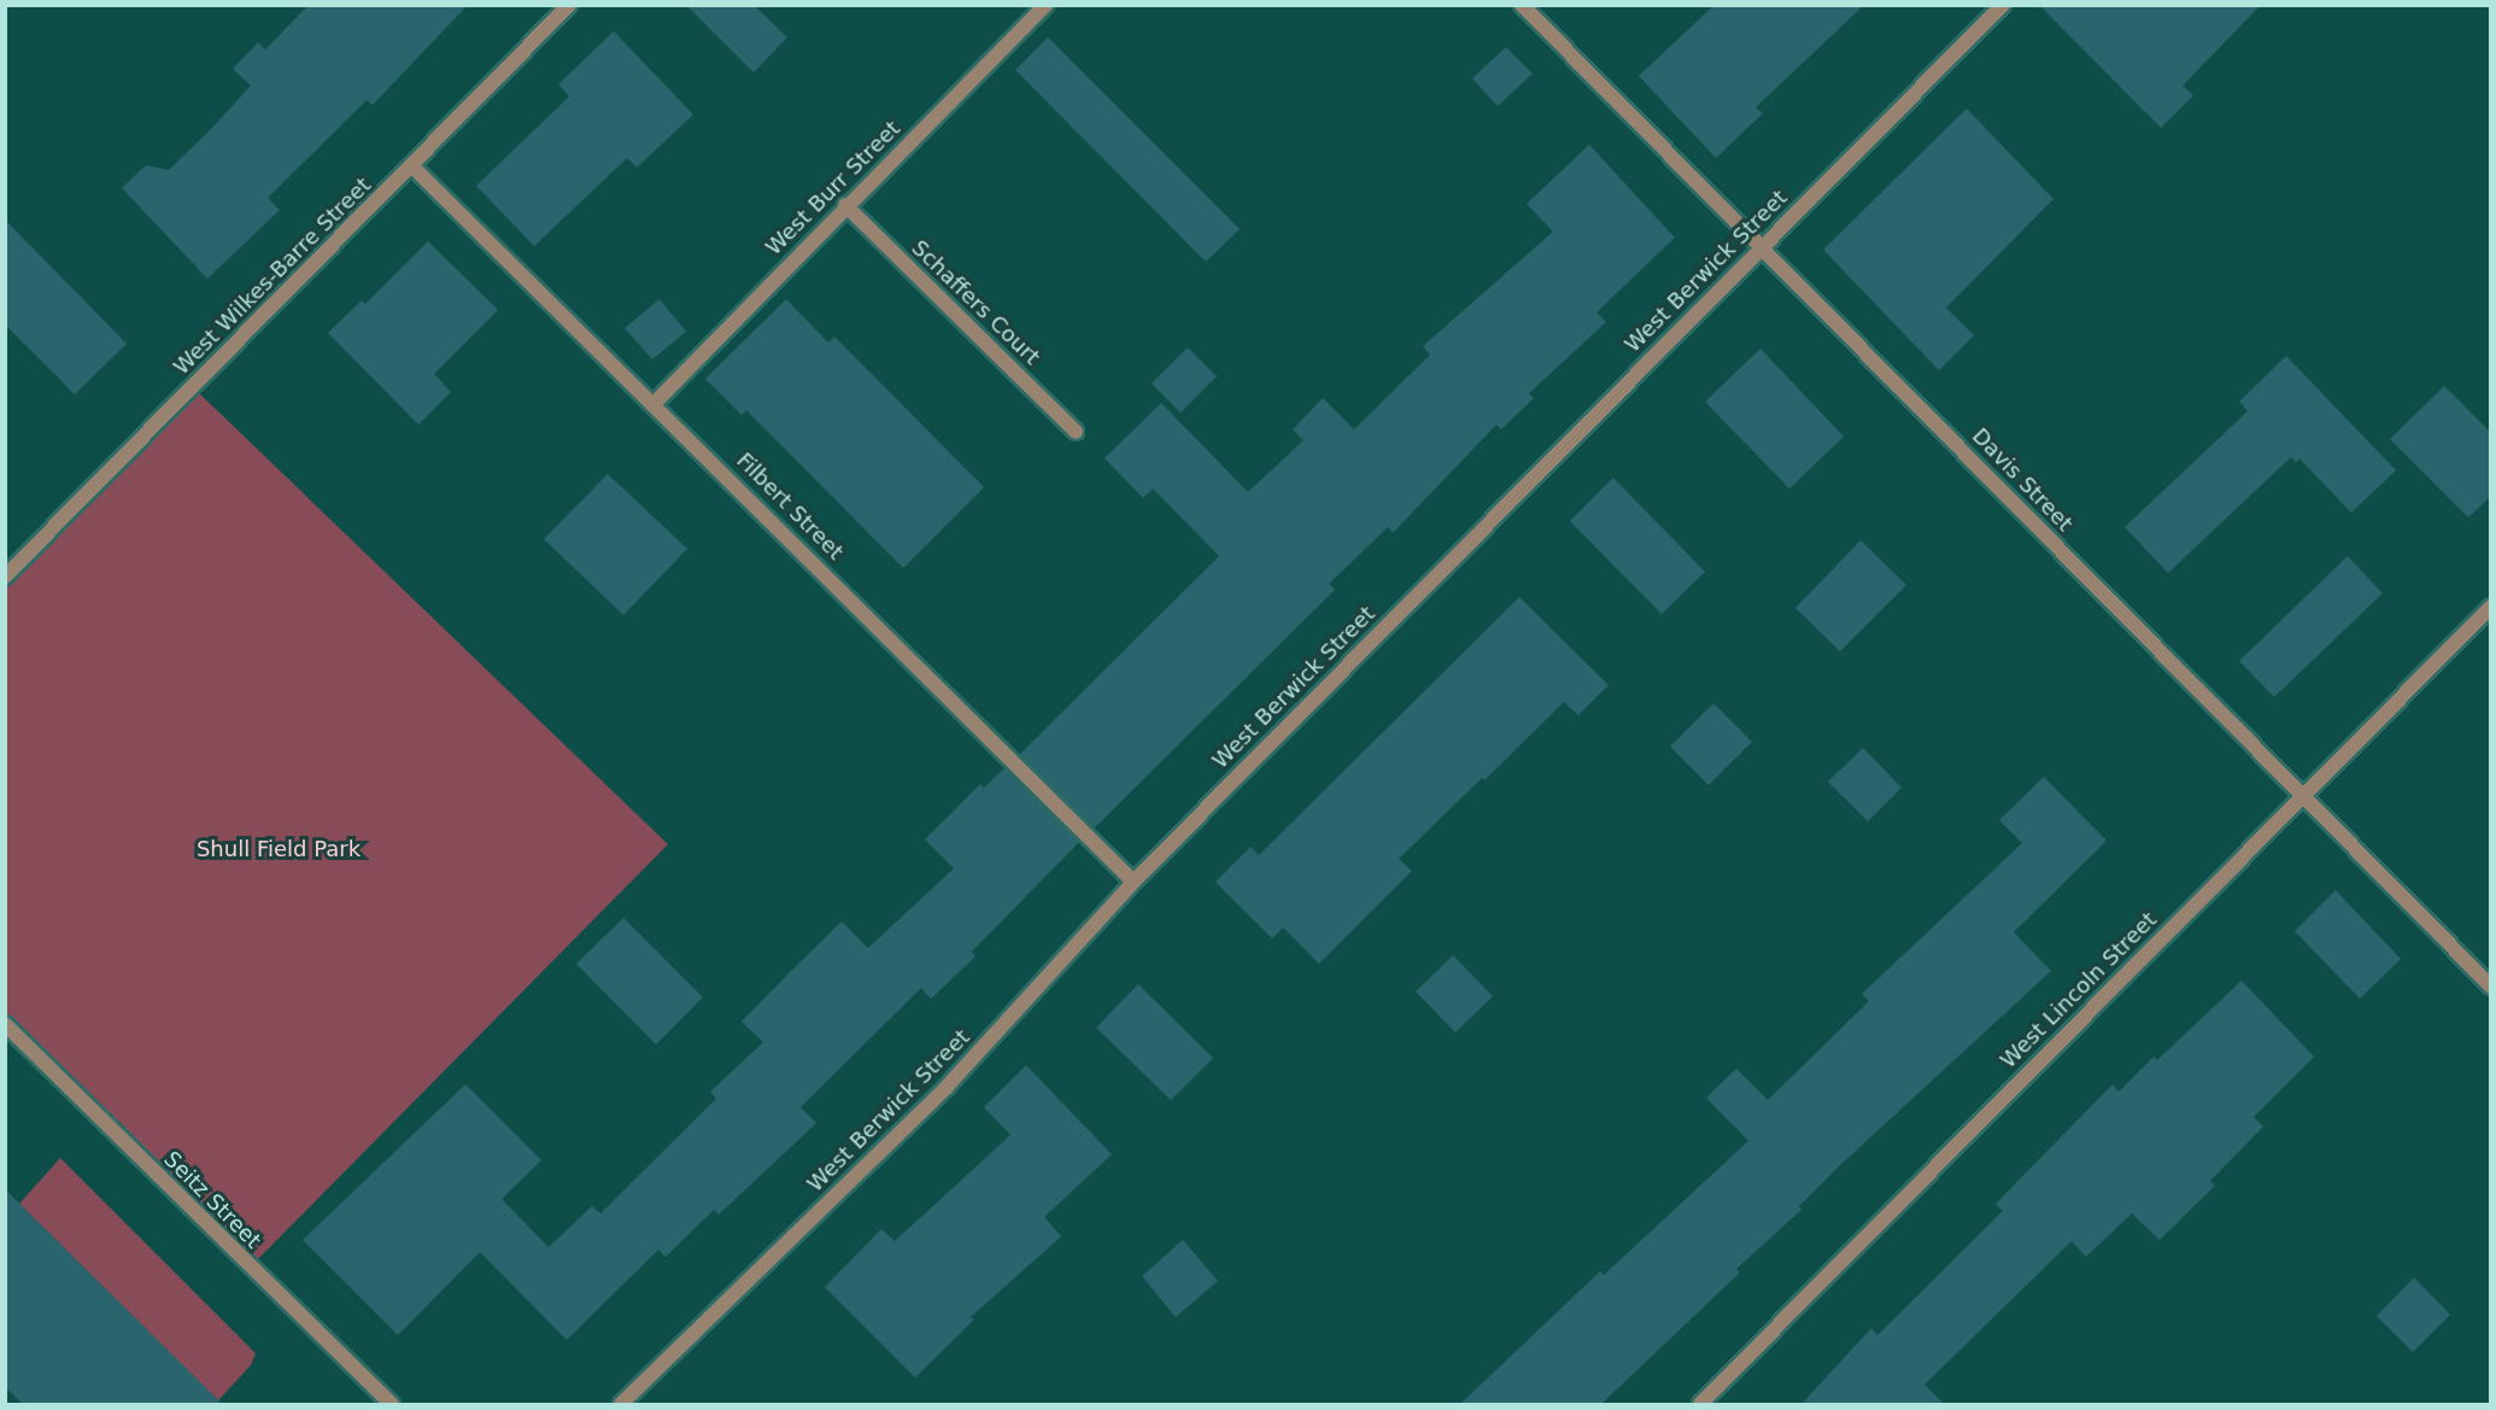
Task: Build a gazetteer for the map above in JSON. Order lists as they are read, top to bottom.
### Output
{
  "streets": {
    "street": [
      "West Burr Street",
      "West Berwick Street",
      "West Wilkes-Barre Street",
      "Schaffers Court",
      "Davis Street",
      "Filbert Street",
      "West Lincoln Street",
      "Seitz Street"
    ]
  },
  "crossings": [
    ["West Burr Street", "Schaffers Court"],
    ["West Burr Street", "Filbert Street"],
    ["West Berwick Street", "Davis Street"],
    ["West Berwick Street", "Filbert Street"],
    ["West Wilkes-Barre Street", "Filbert Street"],
    ["Davis Street", "West Lincoln Street"]
  ],
  "parks": ["Shull Field Park"]
}
